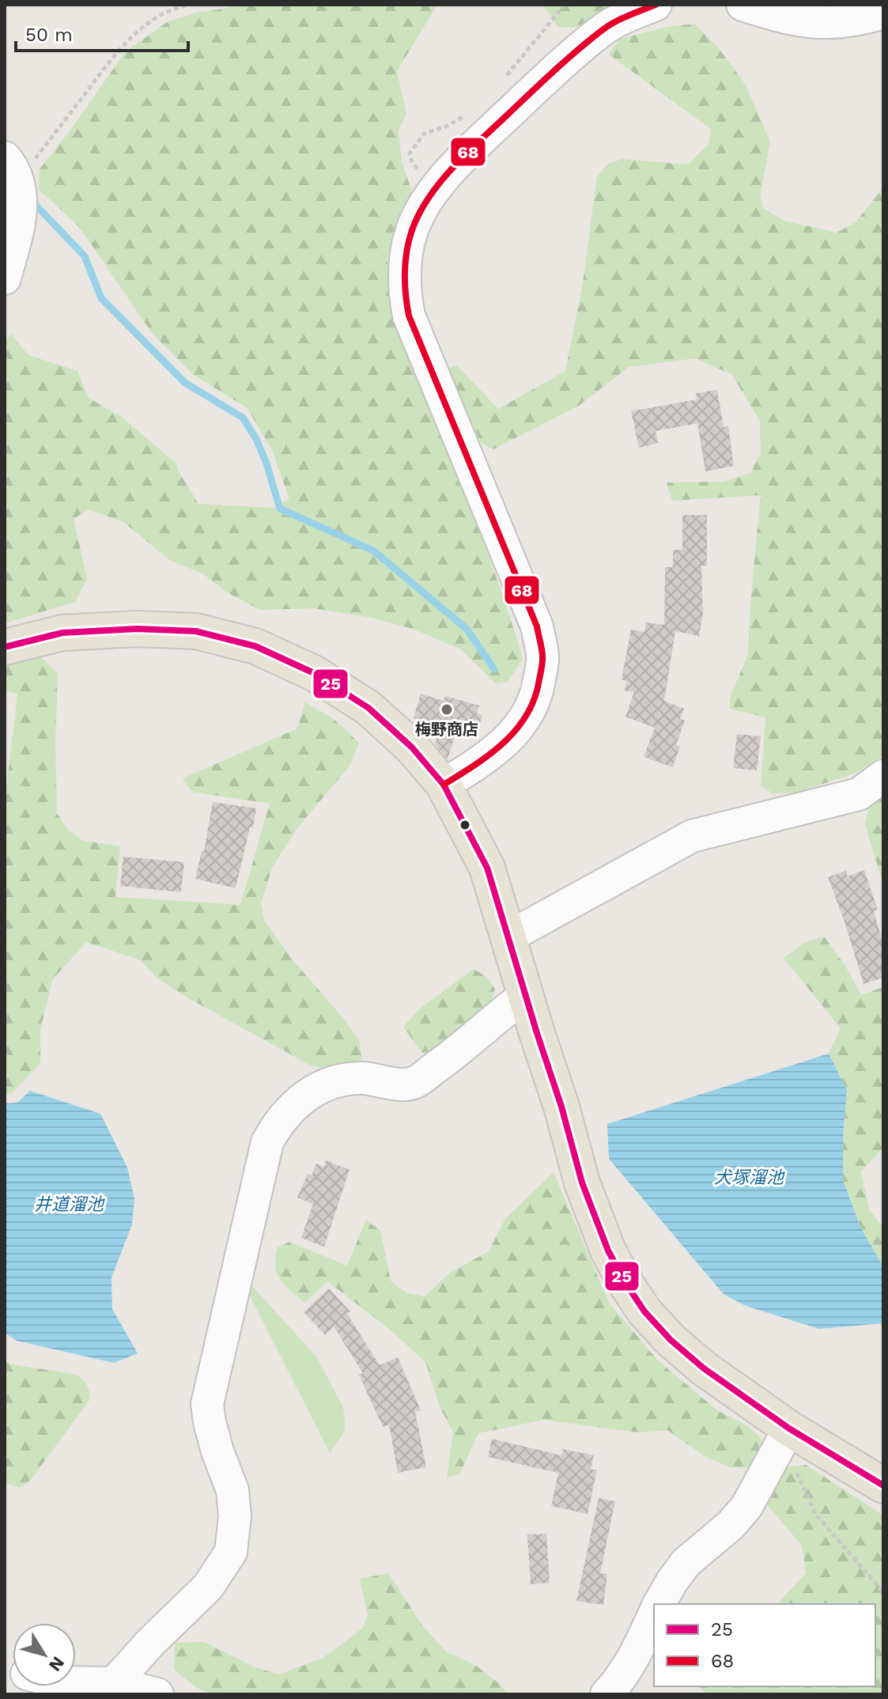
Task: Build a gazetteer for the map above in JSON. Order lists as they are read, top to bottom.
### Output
{
  "water": ["犬塚溜池", "井道溜池"],
  "places": ["梅野商店"],
  "lines": ["transit line 68", "transit line 25"],
  "legend": ["25", "68"],
  "scale_bar": "50 m",
  "north": "bottom right"
}
